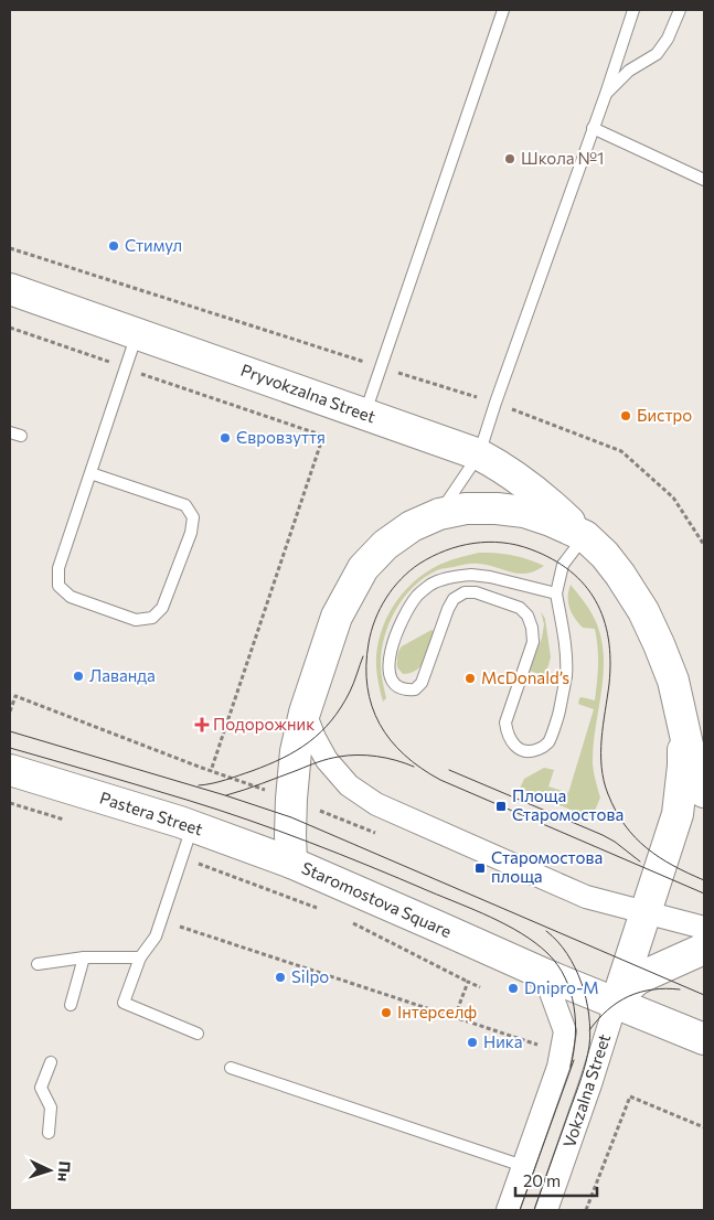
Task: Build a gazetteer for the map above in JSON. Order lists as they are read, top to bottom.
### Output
{
  "streets": {
    "main road": ["Pryvokzalna Street", "Pastera Street", "Staromostova Square"],
    "street": ["Vokzalna Street"]
  },
  "crossings": [
    ["Pryvokzalna Street", "Staromostova Square"],
    ["Pastera Street", "Staromostova Square"],
    ["Staromostova Square", "Vokzalna Street"]
  ],
  "places": {
    "other": [
      "Школа №1",
      "Стимул",
      "Бистро",
      "Євровзуття",
      "Лаванда",
      "McDonald’s",
      "Silpo",
      "Dnipro-M",
      "Інтерселф",
      "Ника"
    ],
    "health": ["Подорожник"],
    "transit": ["Площа Старомостова", "Старомостова площа"]
  },
  "scale_bar": "20 m",
  "north": "right"
}
